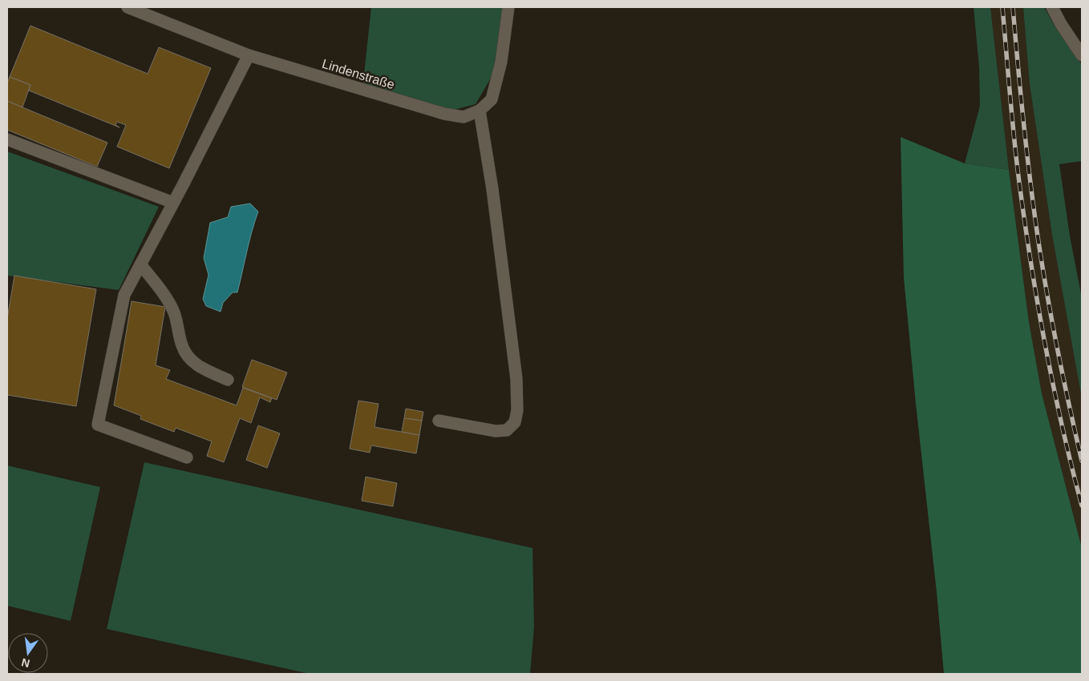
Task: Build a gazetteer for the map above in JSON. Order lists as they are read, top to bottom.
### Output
{
  "streets": {
    "street": ["Lindenstraße"]
  },
  "north": "bottom"
}
